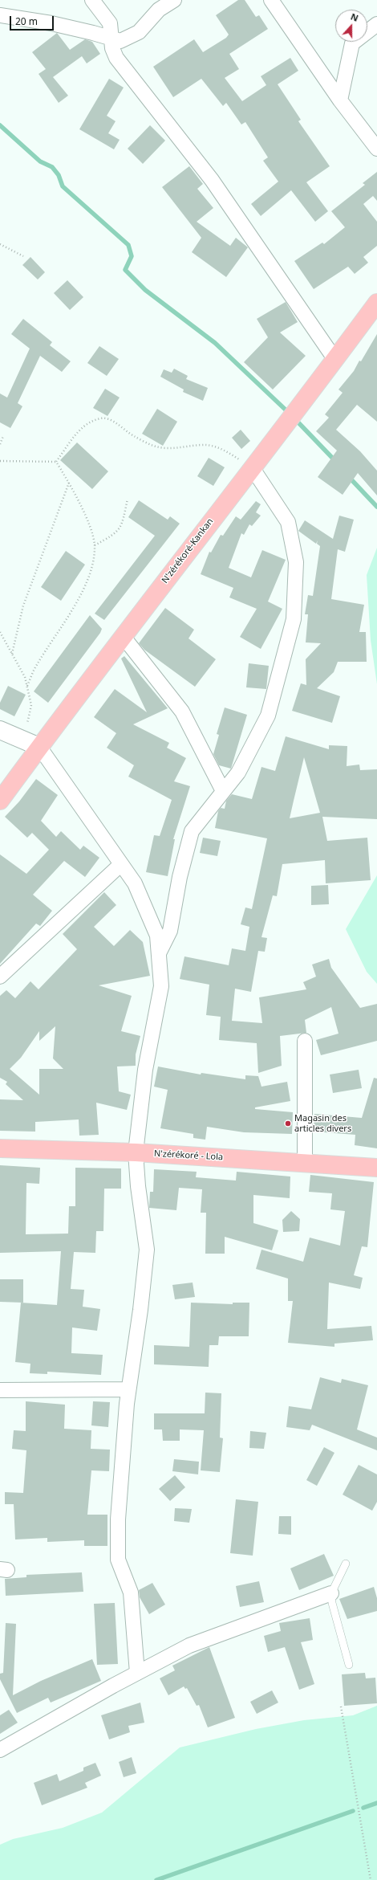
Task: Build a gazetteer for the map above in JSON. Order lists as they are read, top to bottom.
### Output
{
  "streets": {
    "highway": ["N'zérékoré-Kankan", "N'zérékoré - Lola"]
  },
  "places": ["Magasin des articles divers"],
  "scale_bar": "20 m",
  "north": "top"
}
